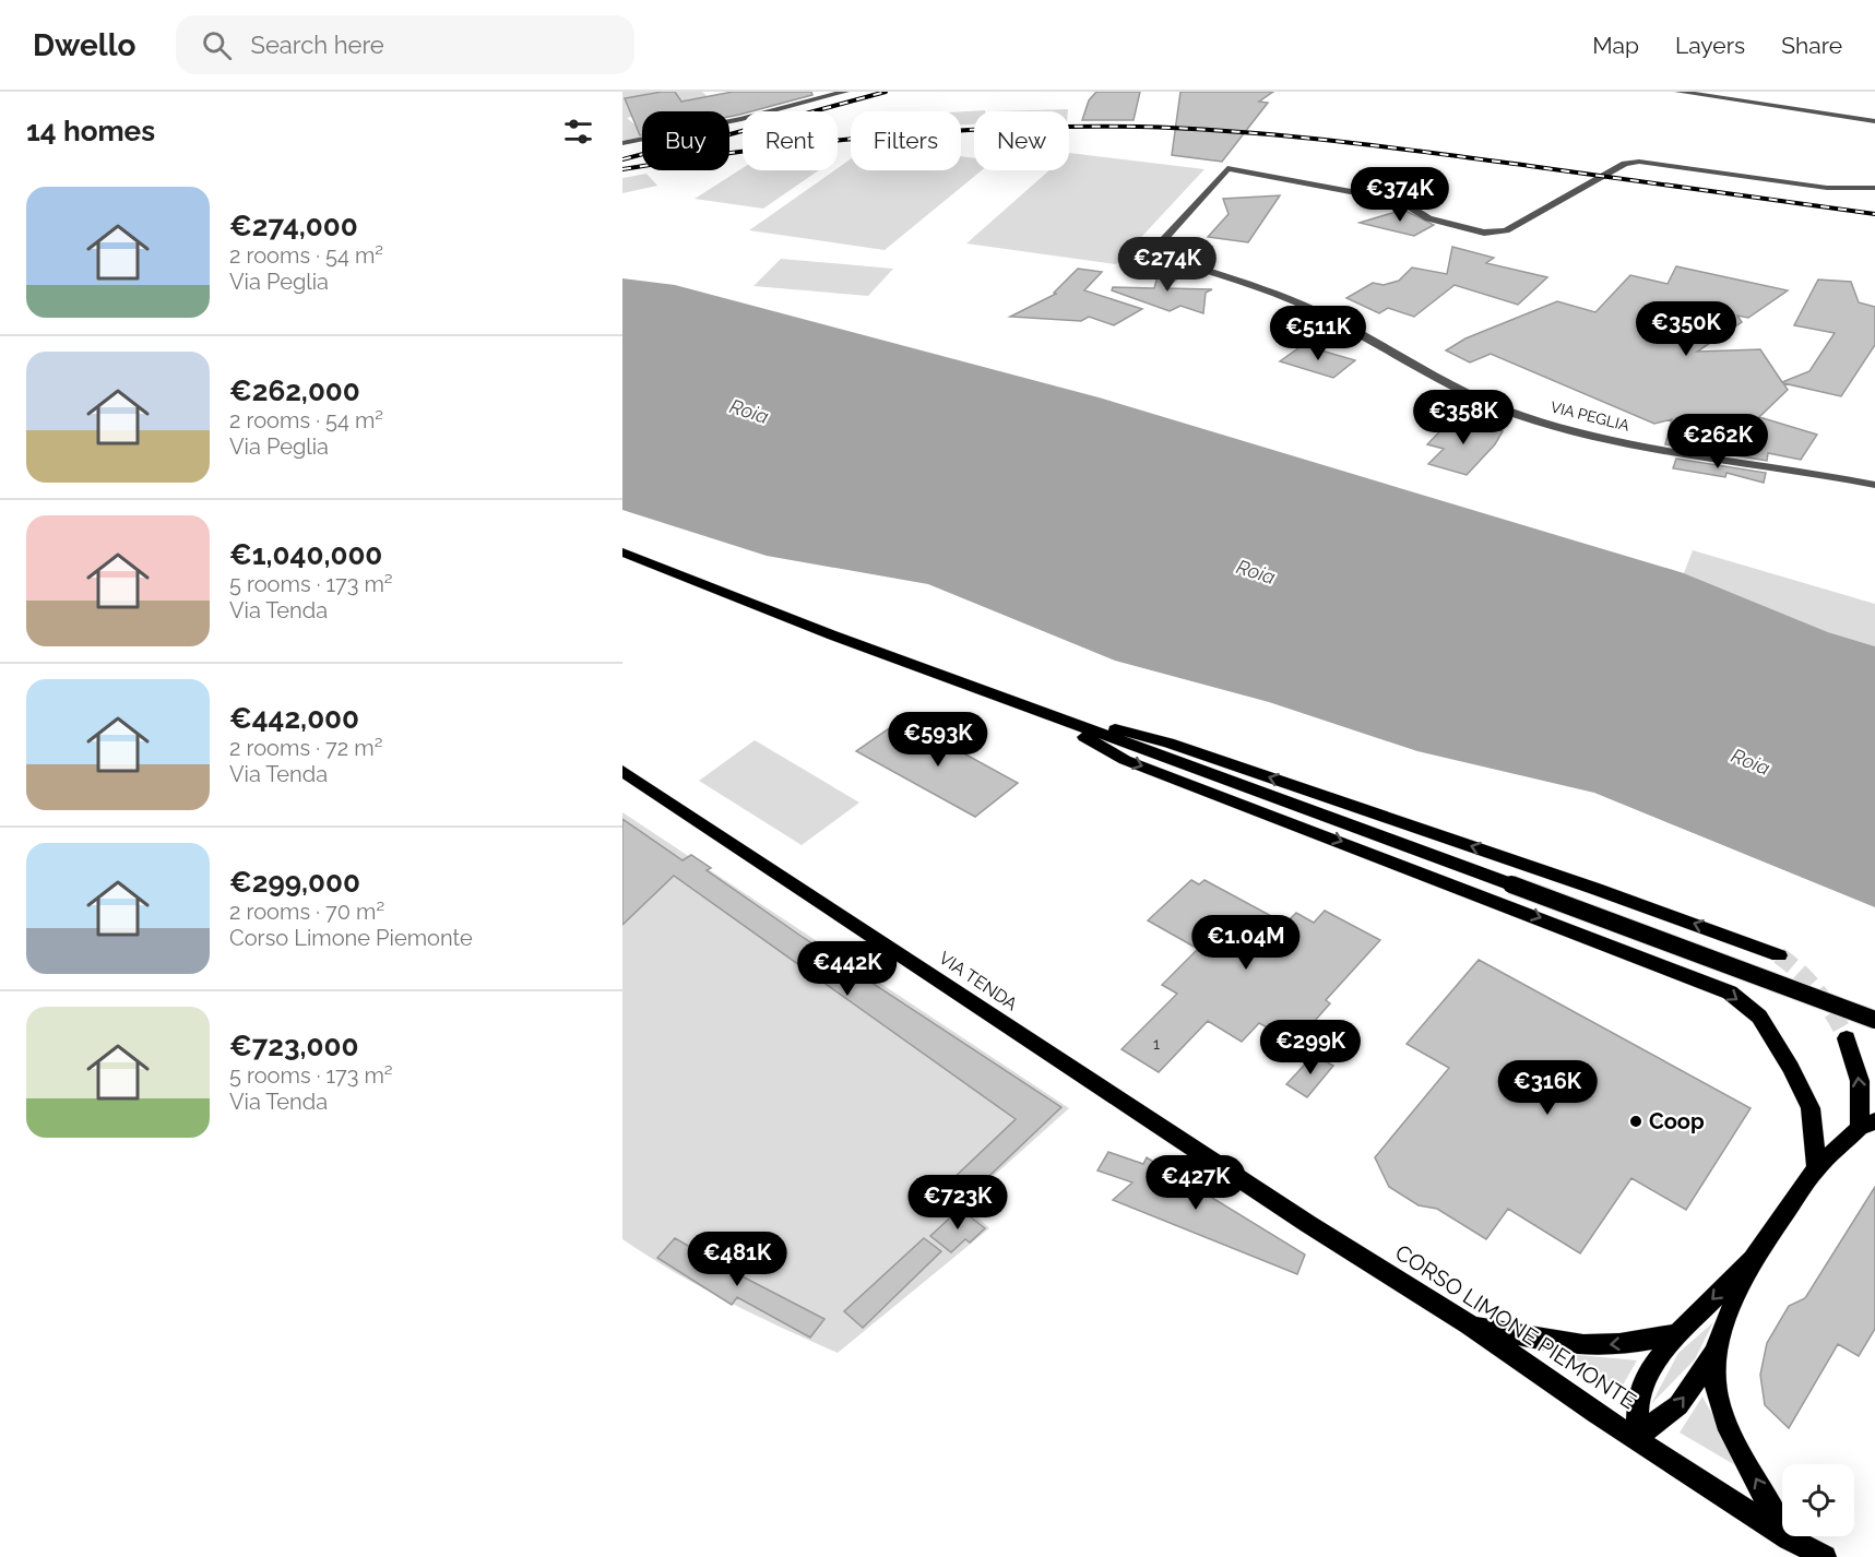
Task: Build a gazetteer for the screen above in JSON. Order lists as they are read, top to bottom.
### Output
{
  "streets": {
    "main road": ["VIA TENDA", "CORSO LIMONE PIEMONTE"],
    "street": ["VIA PEGLIA"]
  },
  "crossings": [
    ["VIA TENDA", "CORSO LIMONE PIEMONTE"]
  ],
  "water": ["Roia"],
  "places": ["Coop"],
  "house_numbers": ["1"],
  "page": {
    "header": "Dwello",
    "search": "Search here",
    "nav": ["Map", "Layers", "Share"],
    "heading": "14 homes",
    "chip": [
      "Buy",
      "Rent",
      "Filters",
      "New"
    ],
    "price": [
      "€374K",
      "€274K",
      "€350K",
      "€511K",
      "€358K",
      "€262K",
      "€593K",
      "€1.04M",
      "€442K",
      "€299K",
      "€316K",
      "€427K",
      "€723K",
      "€481K"
    ],
    "list": [
      {
        "name": "€274,000",
        "note": "2 rooms · 54 m² · Via Peglia"
      },
      {
        "name": "€262,000",
        "note": "2 rooms · 54 m² · Via Peglia"
      },
      {
        "name": "€1,040,000",
        "note": "5 rooms · 173 m² · Via Tenda"
      },
      {
        "name": "€442,000",
        "note": "2 rooms · 72 m² · Via Tenda"
      },
      {
        "name": "€299,000",
        "note": "2 rooms · 70 m² · Corso Limone Piemonte"
      },
      {
        "name": "€723,000",
        "note": "5 rooms · 173 m² · Via Tenda"
      }
    ]
  }
}
